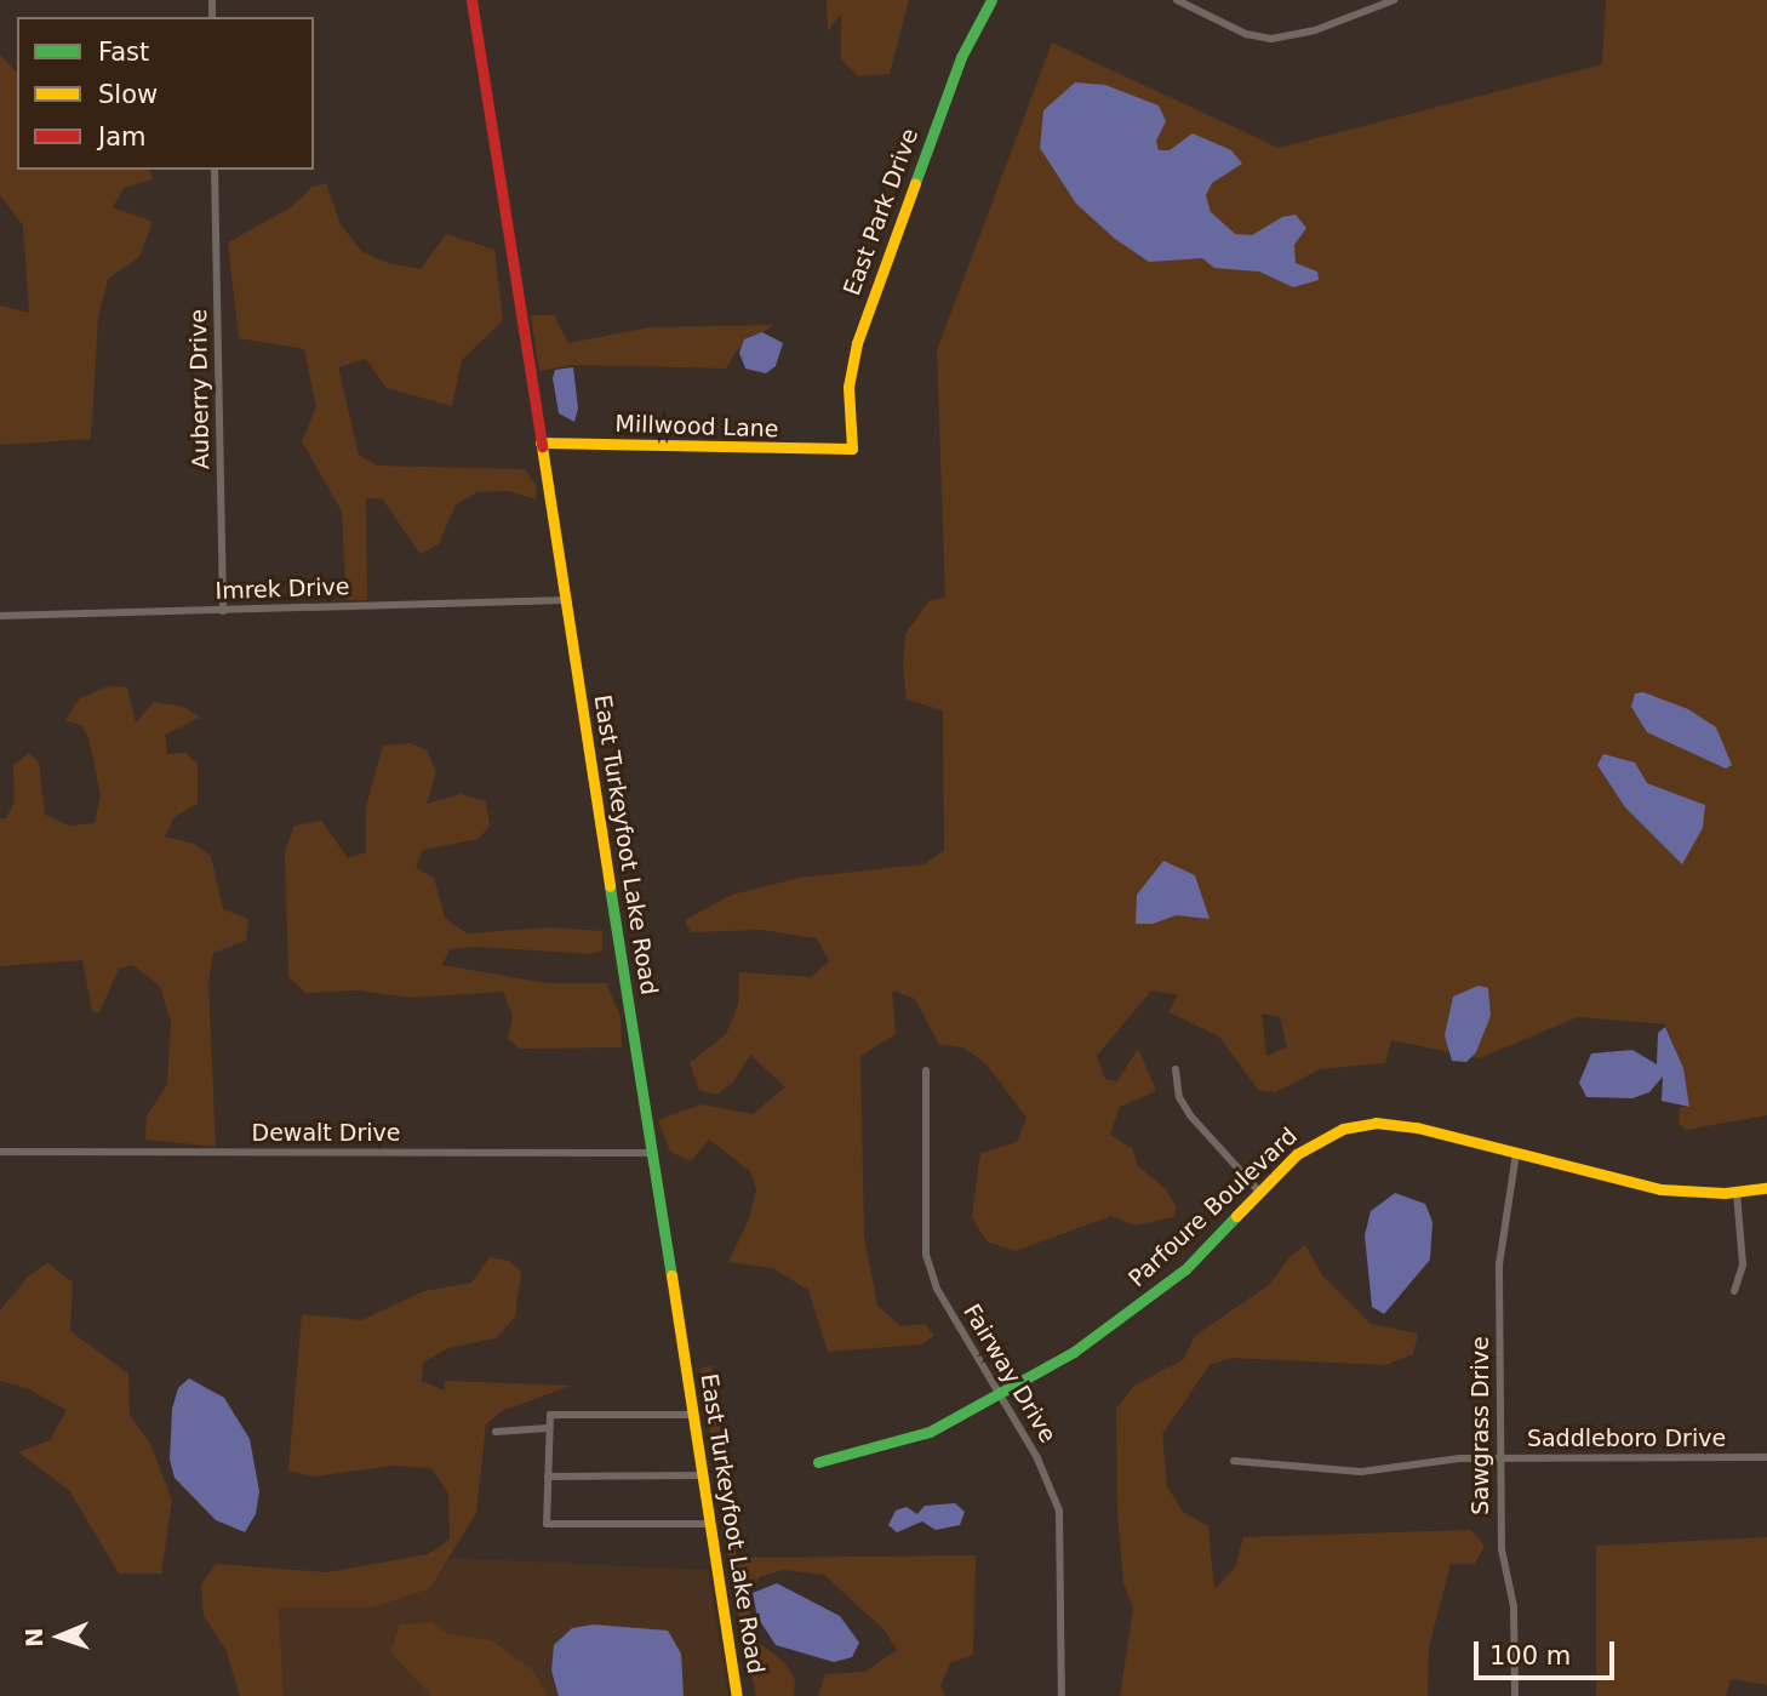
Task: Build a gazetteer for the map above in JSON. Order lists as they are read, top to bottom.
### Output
{
  "streets": {
    "street": [
      "East Park Drive",
      "Auberry Drive",
      "Millwood Lane",
      "Imrek Drive",
      "East Turkeyfoot Lake Road",
      "Dewalt Drive",
      "Parfoure Boulevard",
      "Fairway Drive",
      "Sawgrass Drive",
      "Saddleboro Drive"
    ]
  },
  "crossings": [
    ["East Park Drive", "Millwood Lane"],
    ["Auberry Drive", "Imrek Drive"],
    ["Millwood Lane", "East Turkeyfoot Lake Road"],
    ["Imrek Drive", "East Turkeyfoot Lake Road"],
    ["East Turkeyfoot Lake Road", "Dewalt Drive"],
    ["Parfoure Boulevard", "Fairway Drive"],
    ["Parfoure Boulevard", "Sawgrass Drive"],
    ["Sawgrass Drive", "Saddleboro Drive"]
  ],
  "legend": ["Fast", "Slow", "Jam"],
  "scale_bar": "100 m",
  "north": "left"
}
